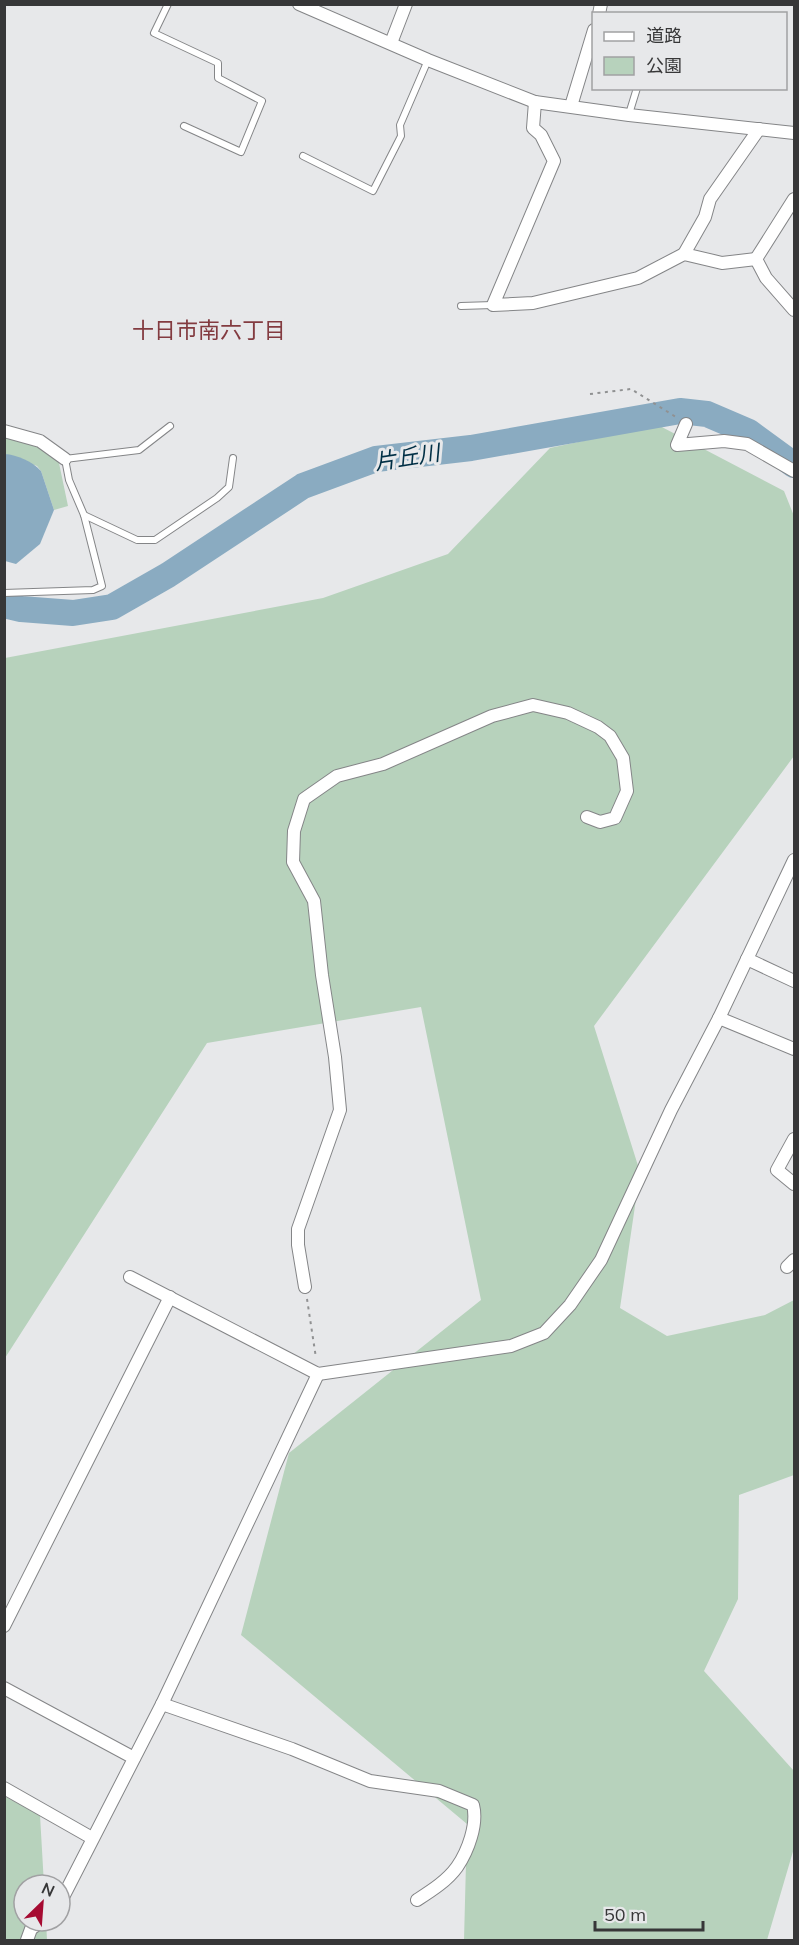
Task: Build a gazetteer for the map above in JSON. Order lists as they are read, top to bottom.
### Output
{
  "districts": ["十日市南六丁目"],
  "water": ["片丘川"],
  "legend": ["道路", "公園"],
  "scale_bar": "50 m",
  "north": "top right"
}
